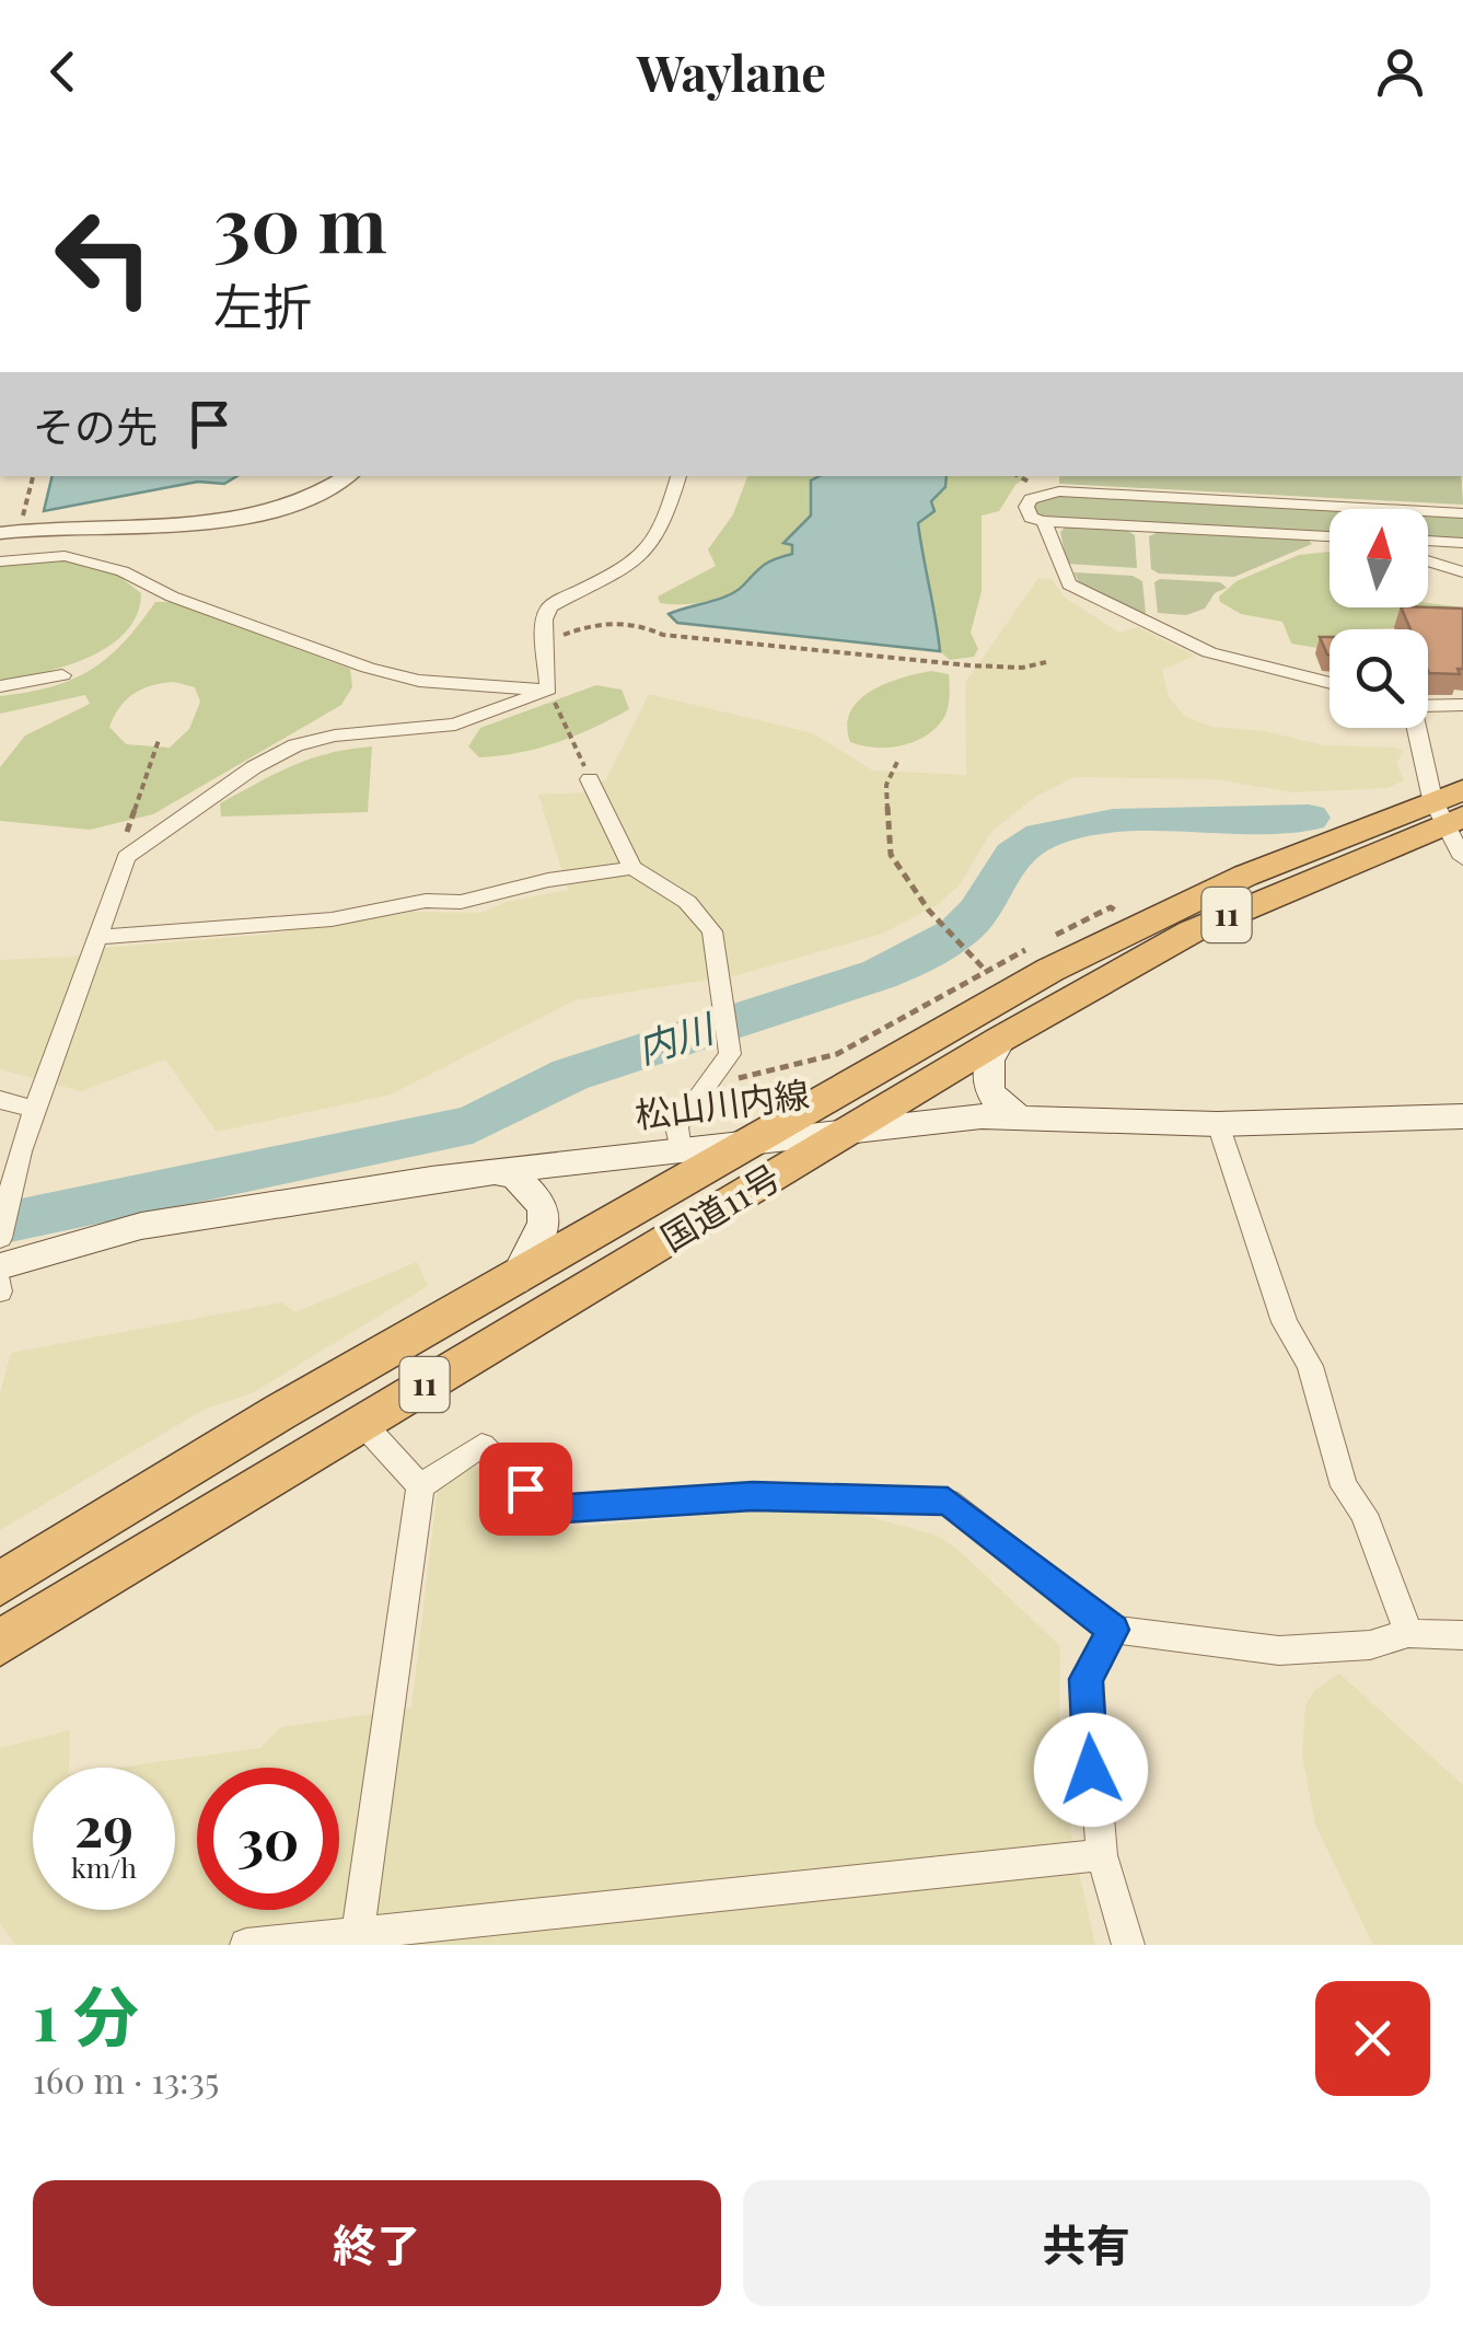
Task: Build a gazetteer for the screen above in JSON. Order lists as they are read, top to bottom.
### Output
{
  "streets": {
    "highway": ["11", "国道11号"],
    "main road": ["松山川内線"]
  },
  "crossings": [
    ["松山川内線", "国道11号"]
  ],
  "water": ["内川"],
  "north": "top",
  "page": {
    "header": "Waylane",
    "turn": ["30 m", "左折"],
    "then": "その先",
    "speed": "29 km/h",
    "limit": "30",
    "heading": ["1 分", "160 m · 13:35"],
    "buttons": ["終了", "共有"]
  }
}
